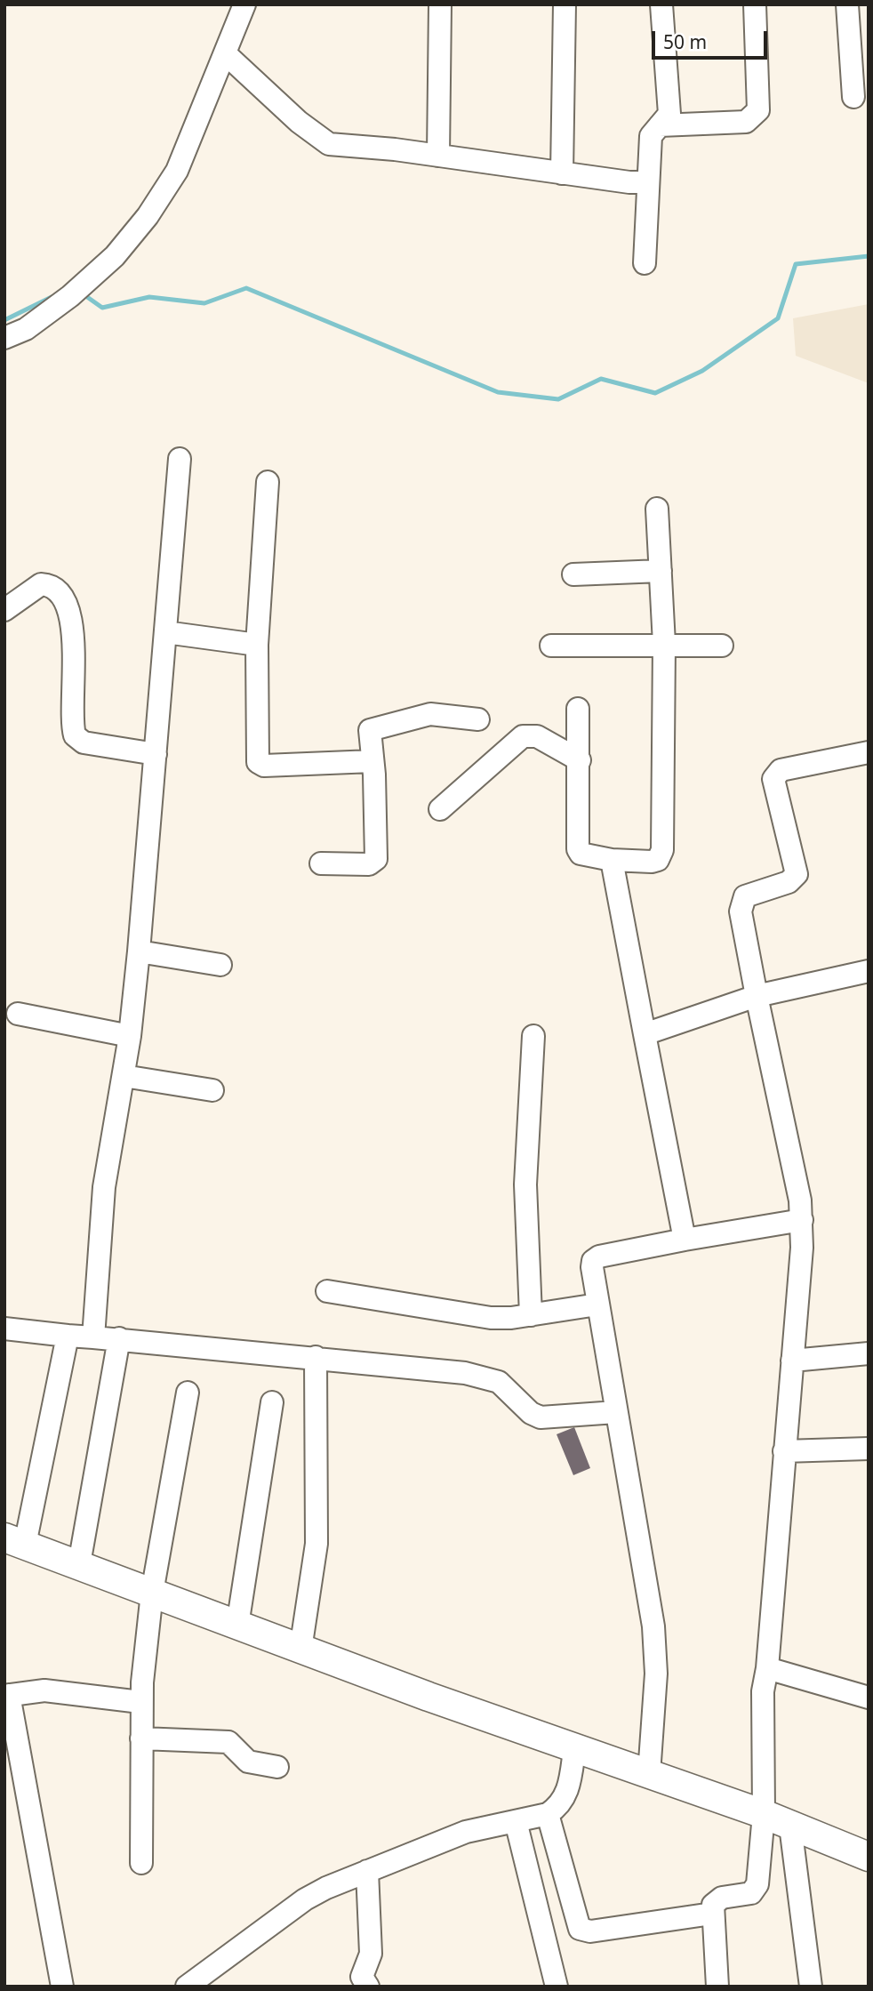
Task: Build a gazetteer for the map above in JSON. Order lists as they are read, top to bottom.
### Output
{
  "scale_bar": "50 m"
}
